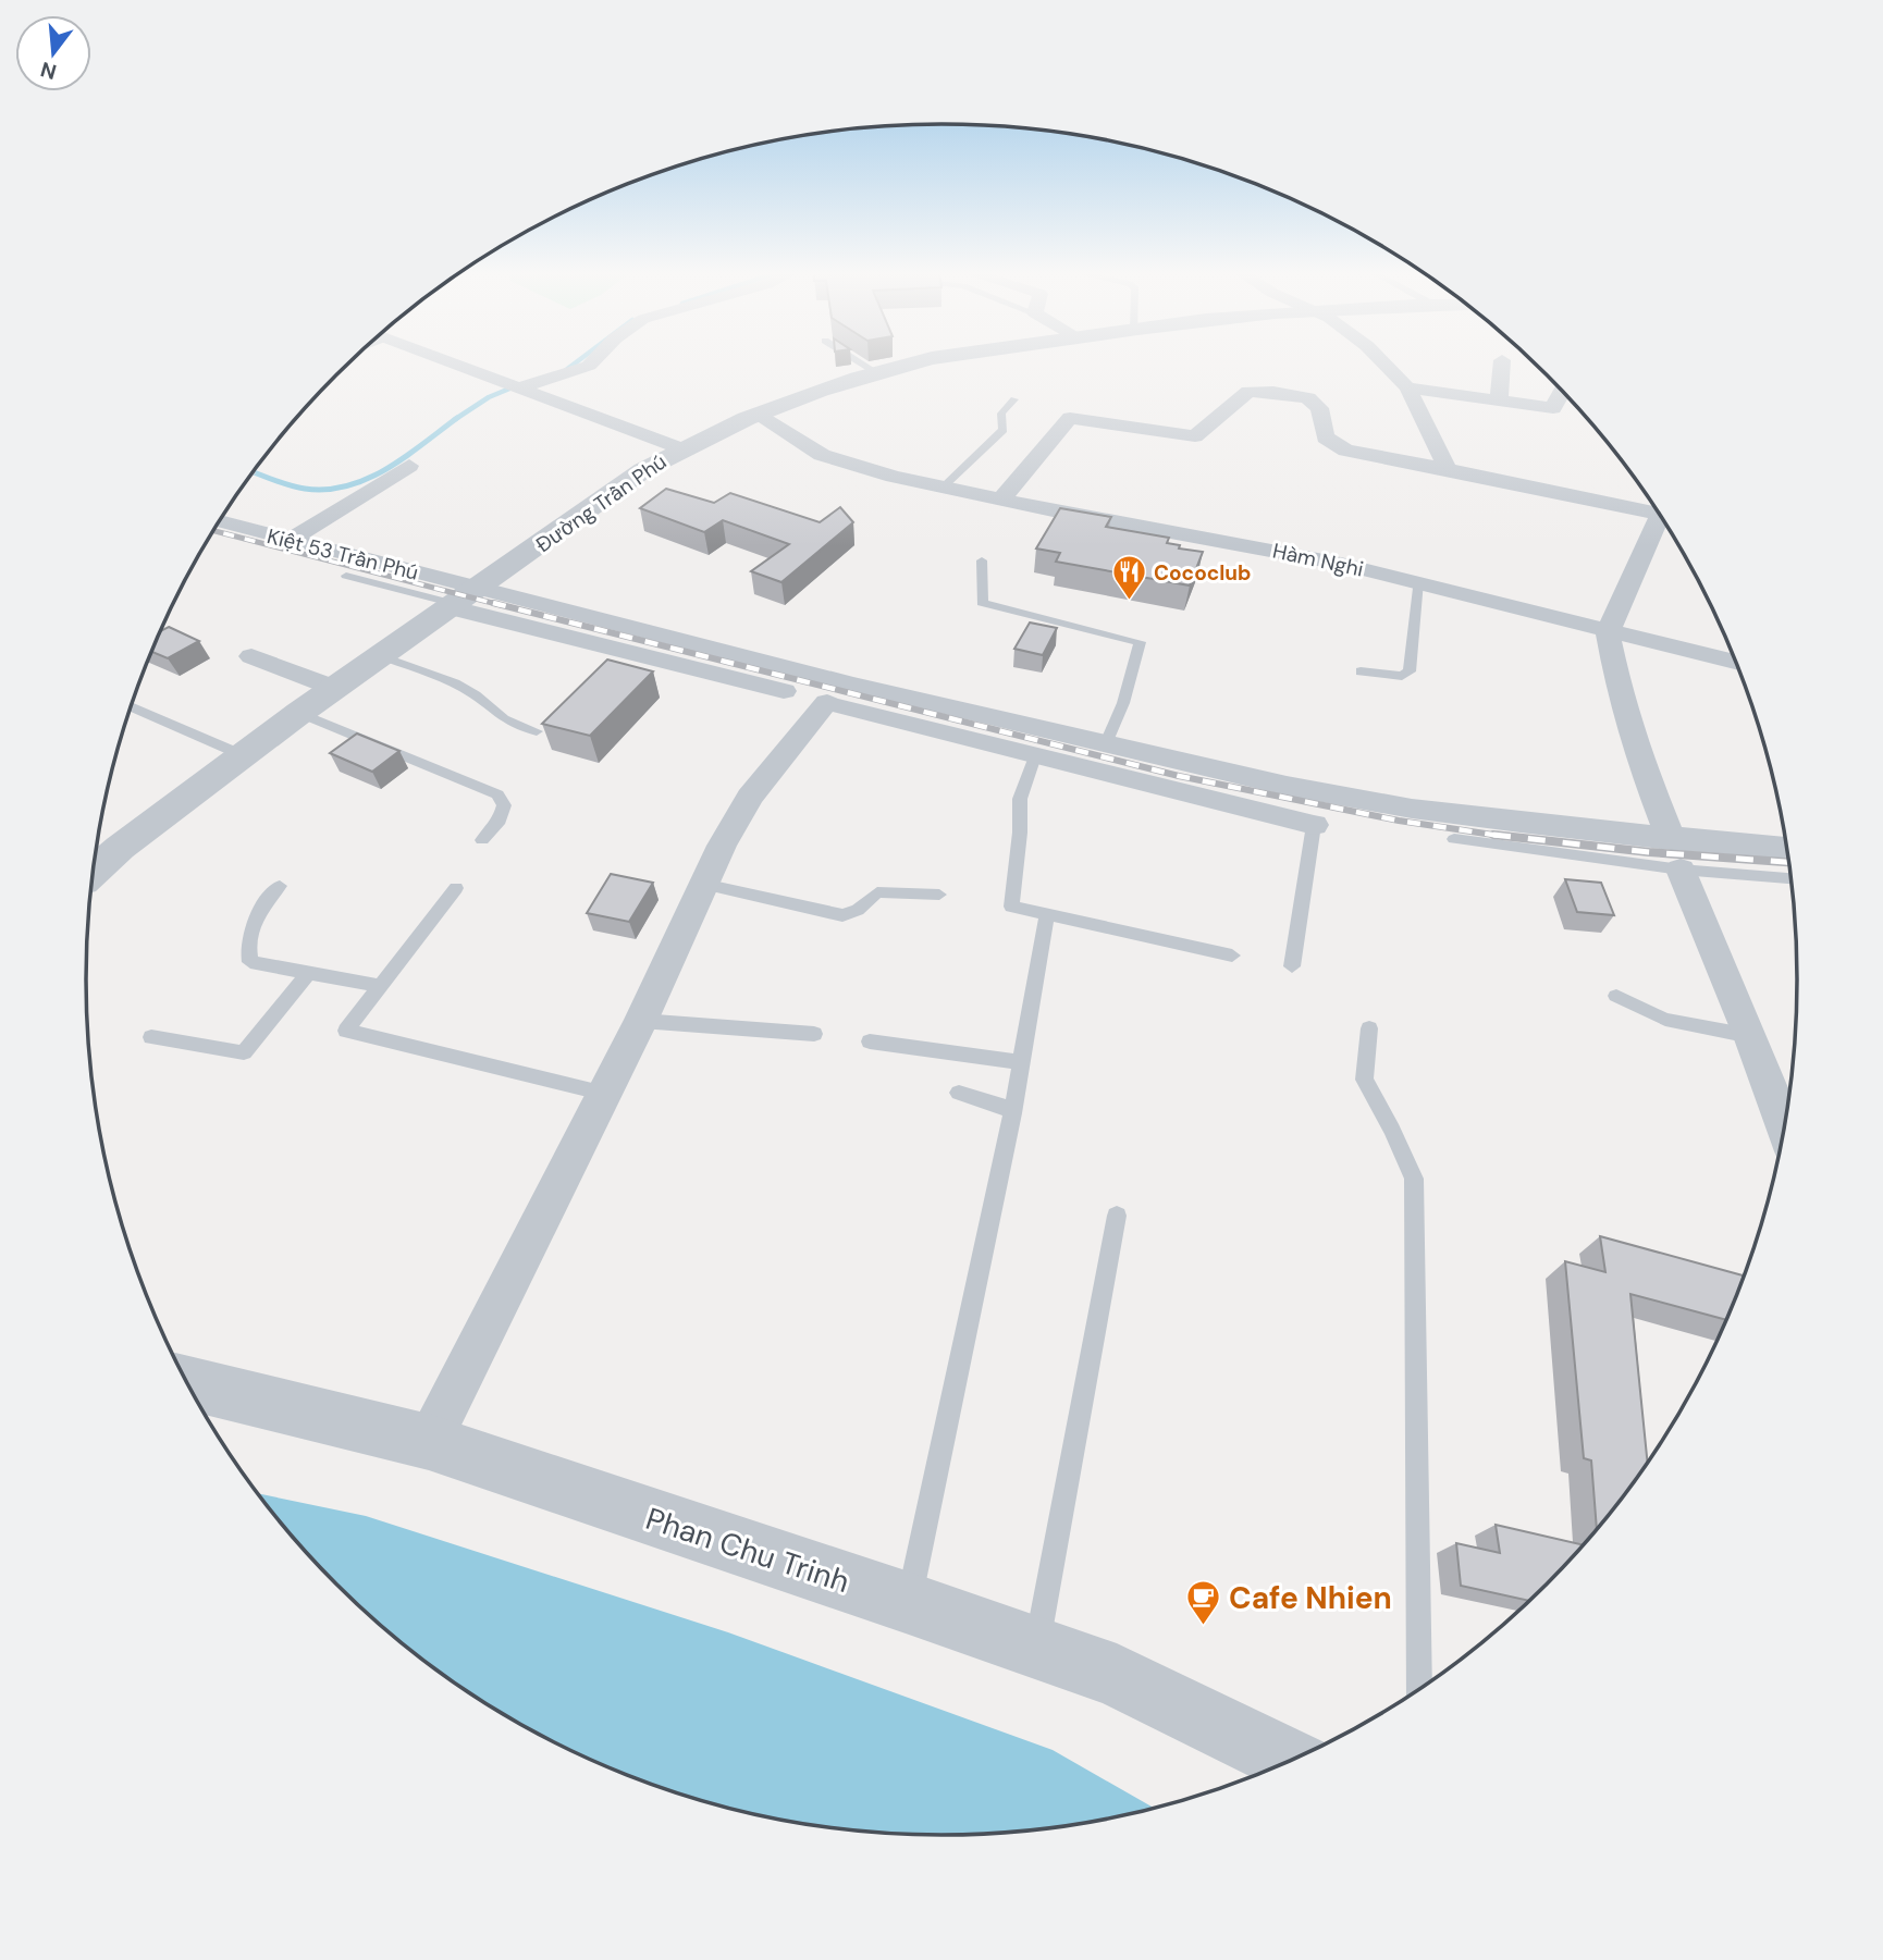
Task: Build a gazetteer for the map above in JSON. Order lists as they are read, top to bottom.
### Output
{
  "streets": {
    "street": [
      "Đường Trần Phú",
      "Kiệt 53 Trần Phú",
      "Hàm Nghi",
      "Phan Chu Trinh"
    ]
  },
  "crossings": [
    ["Đường Trần Phú", "Kiệt 53 Trần Phú"],
    ["Đường Trần Phú", "Hàm Nghi"]
  ],
  "places": {
    "restaurant": ["Cococlub"],
    "cafe": ["Cafe Nhien"]
  },
  "north": "bottom"
}
